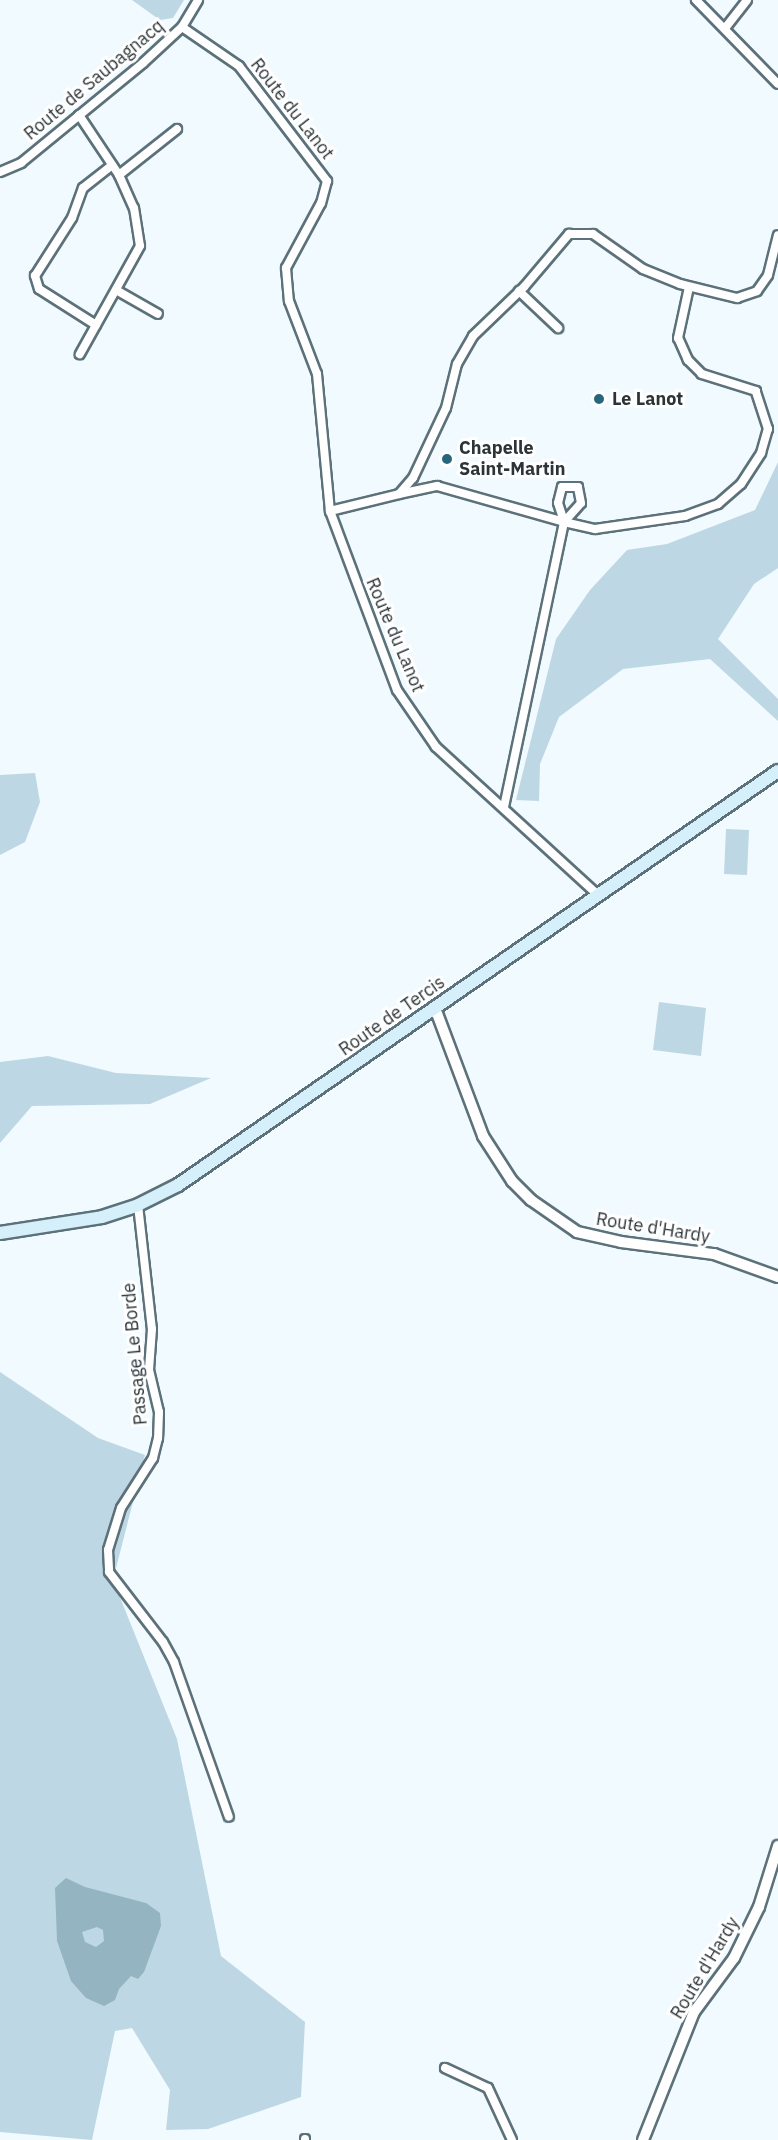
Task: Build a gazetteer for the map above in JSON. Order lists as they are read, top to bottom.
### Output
{
  "streets": {
    "main road": ["Route de Tercis"],
    "street": [
      "Route de Saubagnacq",
      "Route du Lanot",
      "Route d'Hardy",
      "Passage Le Borde"
    ]
  },
  "crossings": [
    ["Route de Saubagnacq", "Route du Lanot"],
    ["Route du Lanot", "Route de Tercis"],
    ["Route de Tercis", "Route d'Hardy"],
    ["Route de Tercis", "Passage Le Borde"]
  ],
  "places": ["Le Lanot", "Chapelle Saint-Martin"]
}
